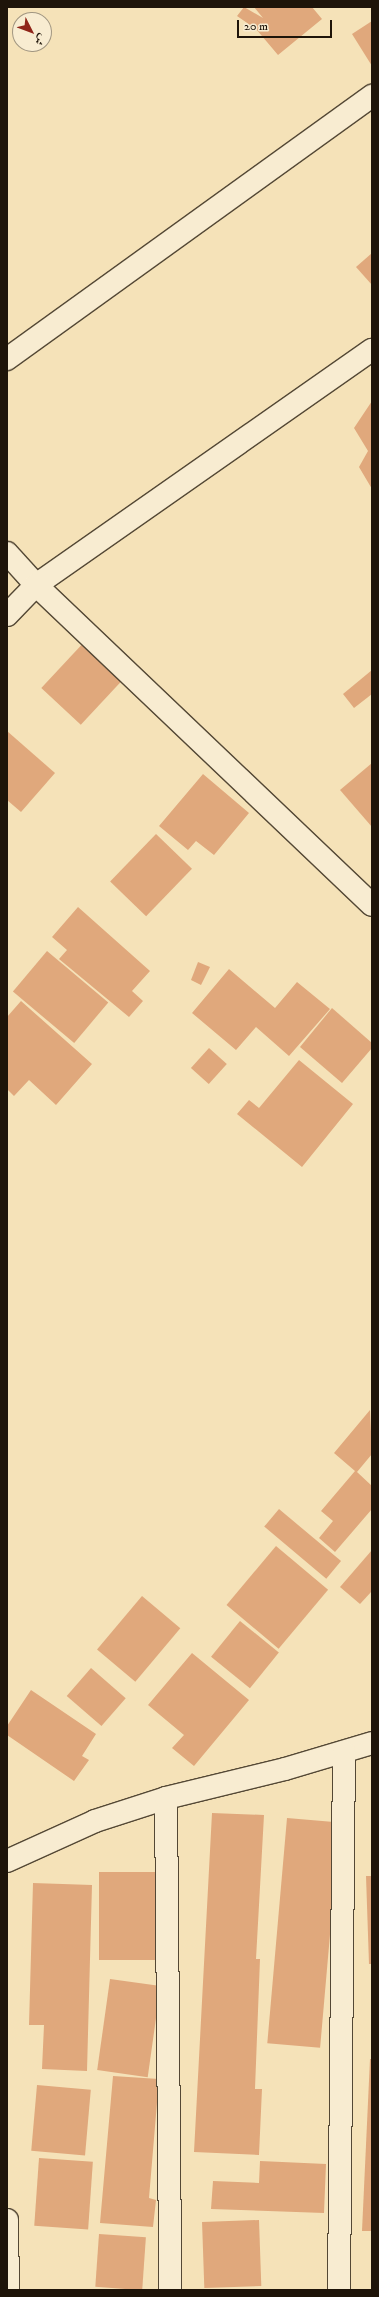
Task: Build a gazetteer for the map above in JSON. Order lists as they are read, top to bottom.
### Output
{
  "scale_bar": "20 m",
  "north": "bottom right"
}
